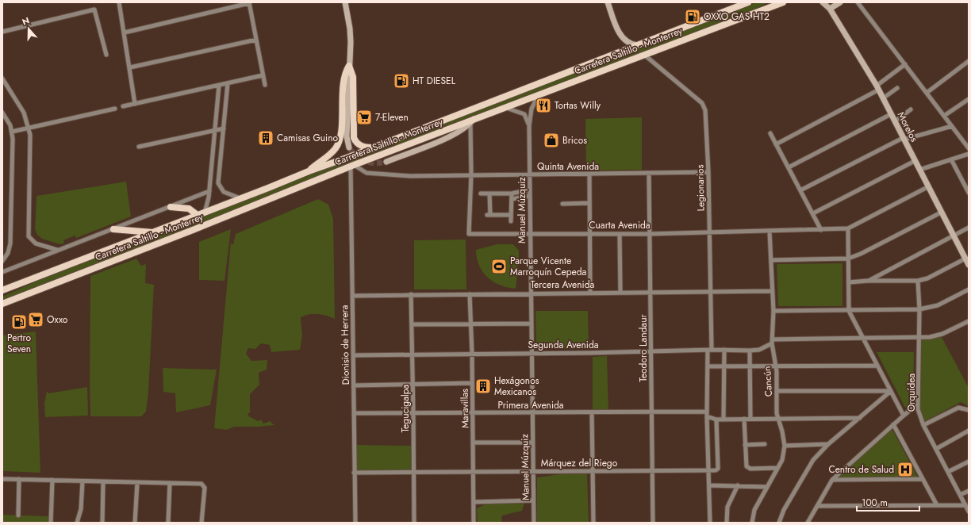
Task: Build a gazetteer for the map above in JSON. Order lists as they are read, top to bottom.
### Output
{
  "streets": {
    "main road": ["Carretera Saltillo - Monterrey"],
    "street": [
      "Morelos",
      "Quinta Avenida",
      "Legionarios",
      "Manuel Múzquiz",
      "Cuarta Avenida",
      "Tercera Avenida",
      "Dionisio de Herrera",
      "Segunda Avenida",
      "Teodoro Landaur",
      "Cancún",
      "Orquídea",
      "Primera Avenida",
      "Tegucigalpa",
      "Maravillas",
      "Márquez del Riego"
    ]
  },
  "crossings": [
    ["Carretera Saltillo - Monterrey", "Quinta Avenida"],
    ["Carretera Saltillo - Monterrey", "Legionarios"],
    ["Carretera Saltillo - Monterrey", "Manuel Múzquiz"],
    ["Carretera Saltillo - Monterrey", "Dionisio de Herrera"],
    ["Quinta Avenida", "Legionarios"],
    ["Quinta Avenida", "Manuel Múzquiz"],
    ["Quinta Avenida", "Cuarta Avenida"],
    ["Quinta Avenida", "Dionisio de Herrera"],
    ["Quinta Avenida", "Teodoro Landaur"],
    ["Legionarios", "Cuarta Avenida"],
    ["Legionarios", "Tercera Avenida"],
    ["Legionarios", "Segunda Avenida"],
    ["Legionarios", "Primera Avenida"],
    ["Legionarios", "Márquez del Riego"],
    ["Manuel Múzquiz", "Cuarta Avenida"],
    ["Manuel Múzquiz", "Tercera Avenida"],
    ["Manuel Múzquiz", "Segunda Avenida"],
    ["Manuel Múzquiz", "Primera Avenida"],
    ["Manuel Múzquiz", "Márquez del Riego"],
    ["Cuarta Avenida", "Teodoro Landaur"],
    ["Cuarta Avenida", "Cancún"],
    ["Tercera Avenida", "Dionisio de Herrera"],
    ["Tercera Avenida", "Teodoro Landaur"],
    ["Tercera Avenida", "Cancún"],
    ["Tercera Avenida", "Tegucigalpa"],
    ["Tercera Avenida", "Maravillas"],
    ["Dionisio de Herrera", "Segunda Avenida"],
    ["Dionisio de Herrera", "Primera Avenida"],
    ["Dionisio de Herrera", "Márquez del Riego"],
    ["Segunda Avenida", "Teodoro Landaur"],
    ["Segunda Avenida", "Cancún"],
    ["Segunda Avenida", "Tegucigalpa"],
    ["Segunda Avenida", "Maravillas"],
    ["Teodoro Landaur", "Primera Avenida"],
    ["Teodoro Landaur", "Márquez del Riego"],
    ["Primera Avenida", "Tegucigalpa"],
    ["Primera Avenida", "Maravillas"],
    ["Tegucigalpa", "Márquez del Riego"],
    ["Maravillas", "Márquez del Riego"]
  ],
  "places": {
    "fuel station": ["OXXO GAS HT2", "HT DIESEL", "Pertro Seven"],
    "restaurant": ["Tortas Willy"],
    "supermarket": ["7-Eleven", "Oxxo"],
    "building": ["Camisas Guino", "Hexágonos Mexicanos"],
    "shop": ["Bricos"],
    "sports": ["Parque Vicente Marroquín Cepeda"],
    "hospital": ["Centro de Salud"]
  },
  "scale_bar": "100 m",
  "north": "top"
}
